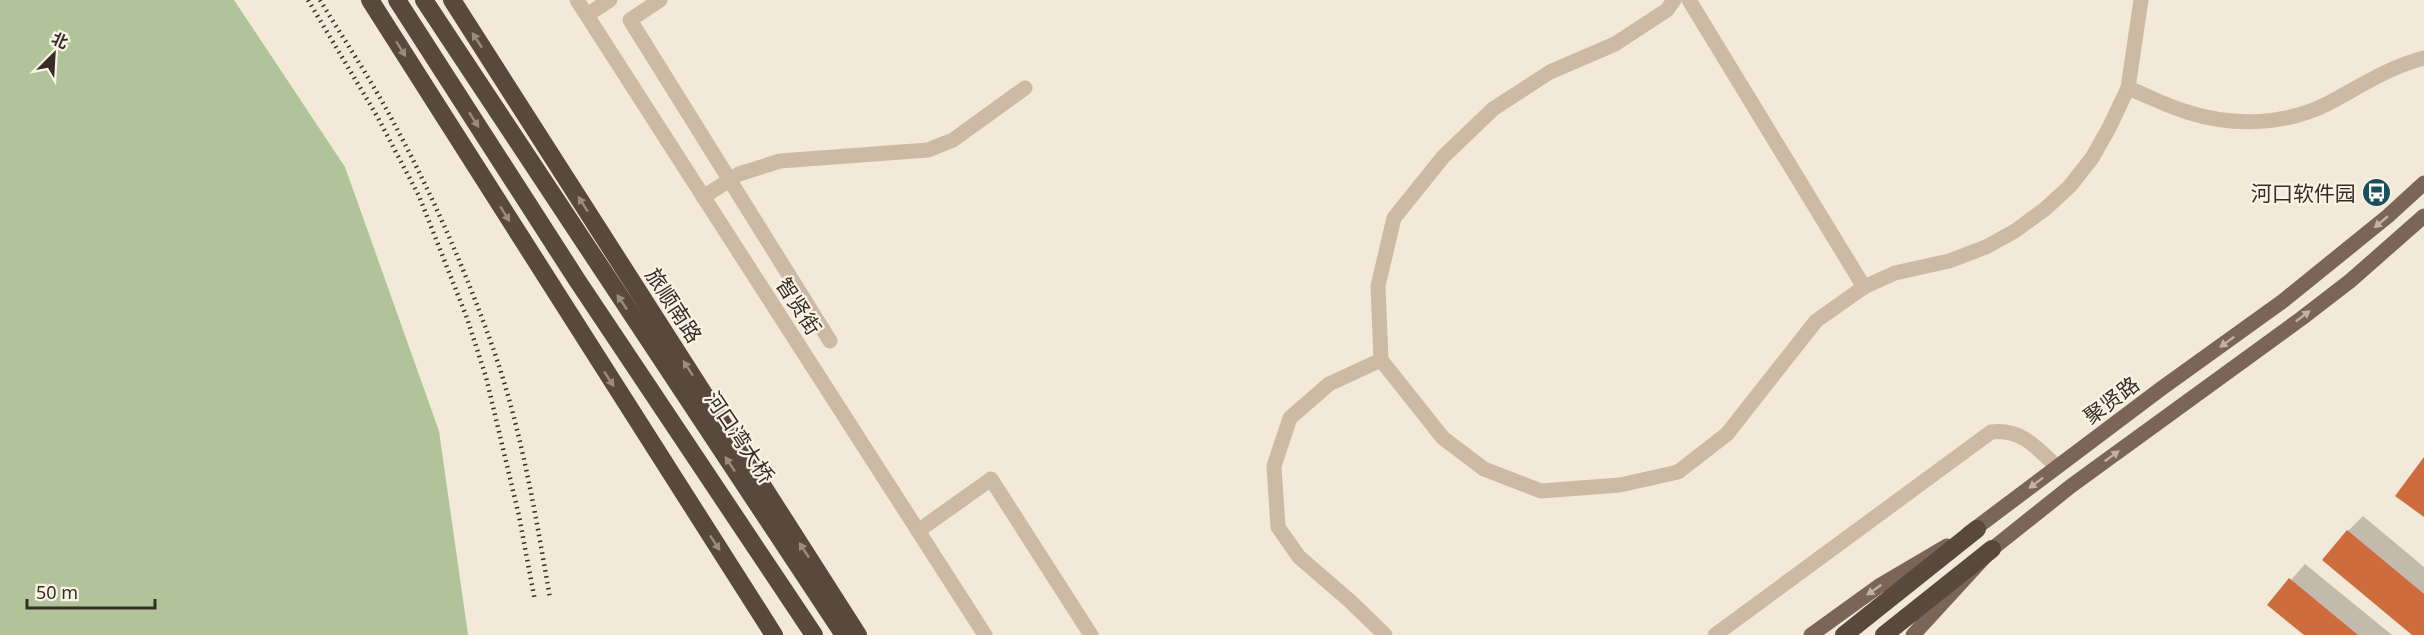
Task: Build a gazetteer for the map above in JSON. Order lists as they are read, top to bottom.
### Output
{
  "streets": {
    "highway": ["旅顺南路", "河口湾大桥"],
    "main road": ["聚贤路"],
    "street": ["智贤街"]
  },
  "places": {
    "bus stop": ["河口软件园"]
  },
  "scale_bar": "50 m",
  "north": "top right"
}
